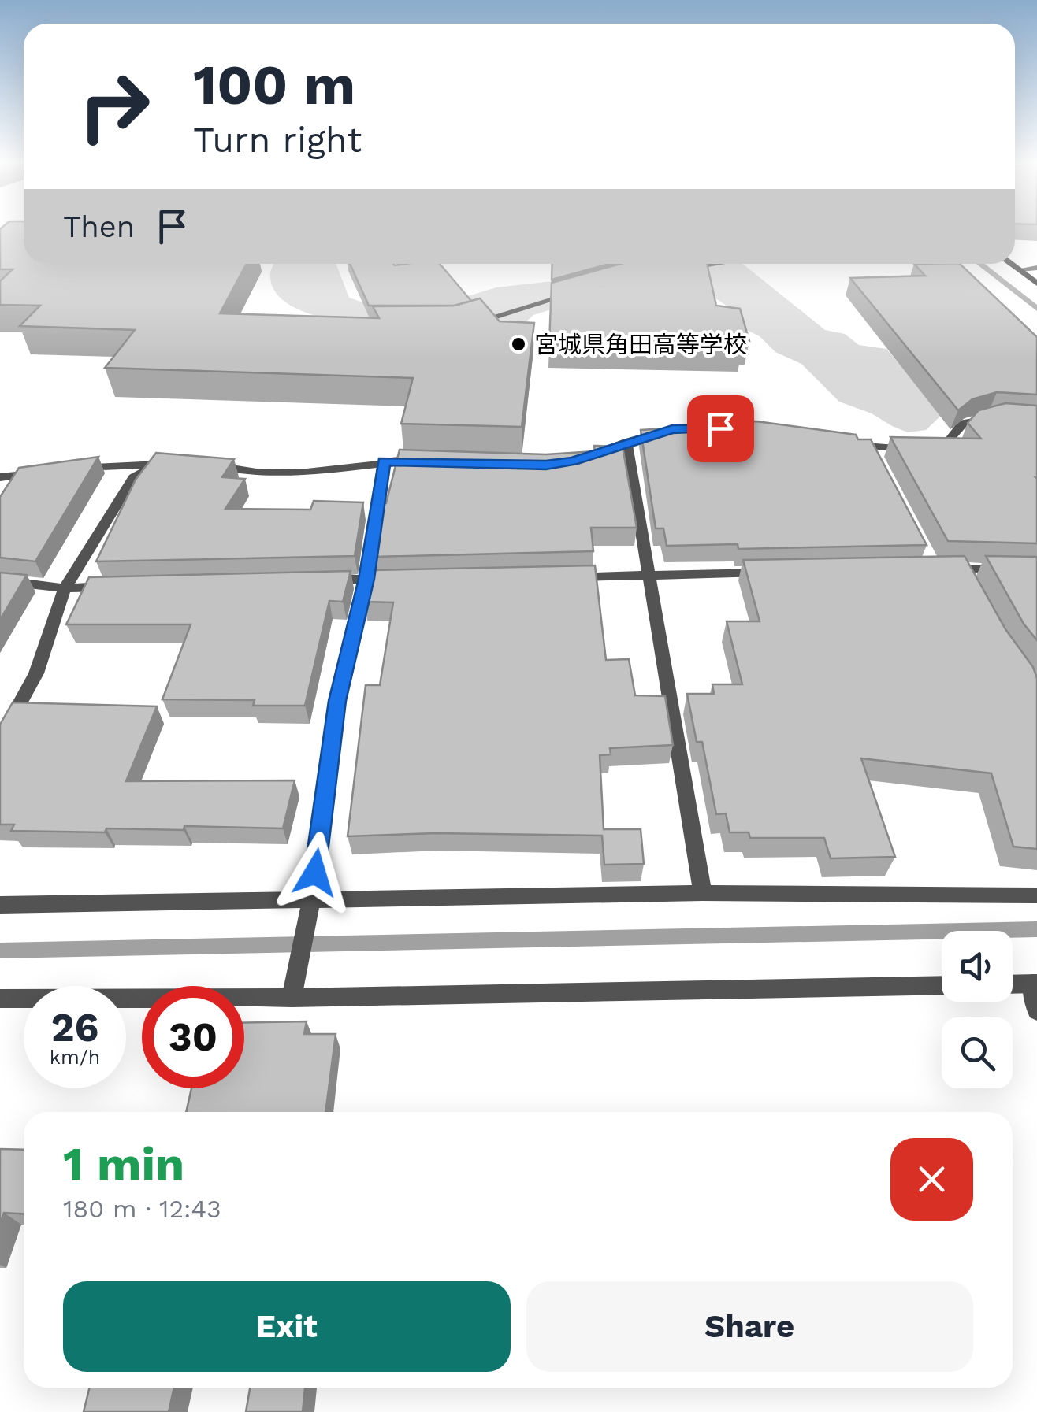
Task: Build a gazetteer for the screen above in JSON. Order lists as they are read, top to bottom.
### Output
{
  "places": ["宮城県角田高等学校"],
  "page": {
    "turn": ["100 m", "Turn right"],
    "then": "Then",
    "speed": "26 km/h",
    "limit": "30",
    "heading": ["1 min", "180 m · 12:43"],
    "buttons": ["Exit", "Share"]
  }
}
